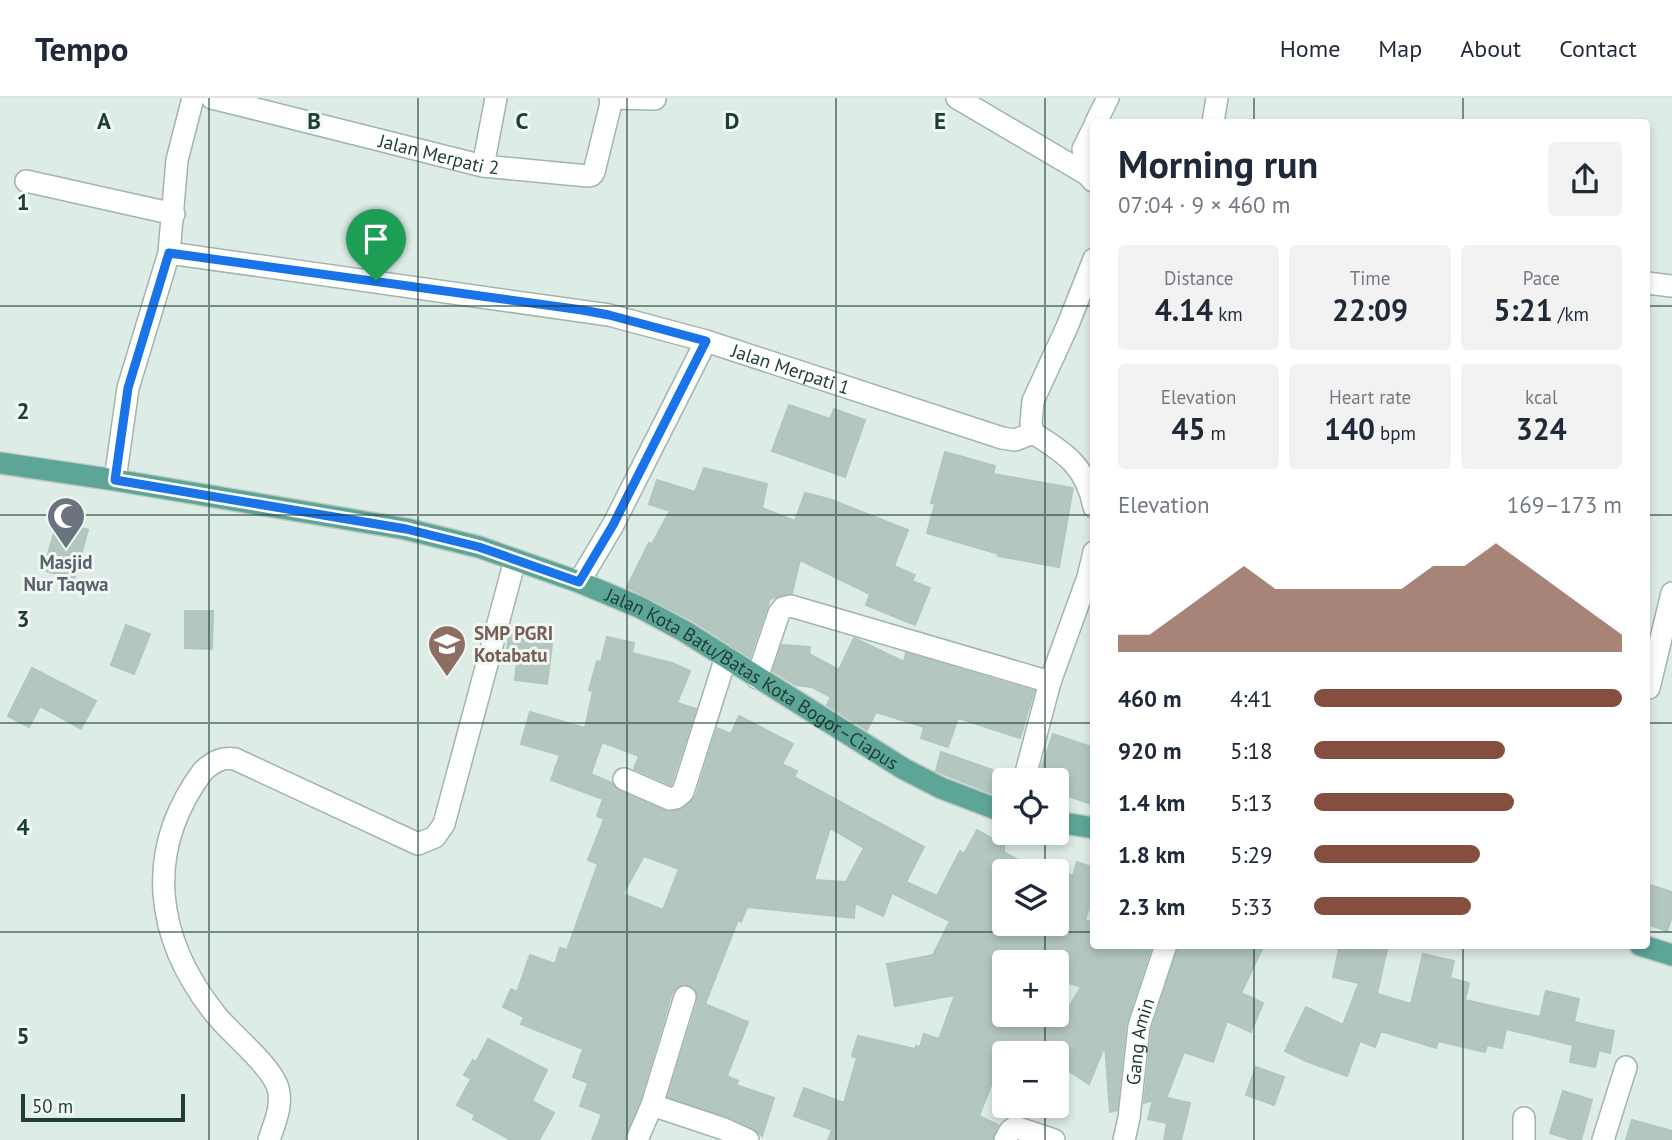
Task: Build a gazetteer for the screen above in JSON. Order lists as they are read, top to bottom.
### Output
{
  "streets": {
    "main road": ["Jalan Kota Batu/Batas Kota Bogor–Ciapus"],
    "street": ["Jalan Merpati 2", "Jalan Merpati 1", "Gang Amin"]
  },
  "places": {
    "mosque": ["Masjid Nur Taqwa"],
    "school or university": ["SMP PGRI Kotabatu"]
  },
  "scale_bar": "50 m",
  "page": {
    "header": "Tempo",
    "nav": [
      "Home",
      "Map",
      "About",
      "Contact"
    ],
    "heading": ["Morning run", "07:04 · 9 × 460 m"],
    "stats": [
      ["Distance", "4.14 km"],
      ["Time", "22:09"],
      ["Pace", "5:21 /km"],
      ["Elevation", "45 m"],
      ["Heart rate", "140 bpm"],
      ["kcal", "324"]
    ],
    "chart": ["Elevation", "169–173 m"],
    "list": [
      {
        "name": "460 m",
        "note": "4:41"
      },
      {
        "name": "920 m",
        "note": "5:18"
      },
      {
        "name": "1.4 km",
        "note": "5:13"
      },
      {
        "name": "1.8 km",
        "note": "5:29"
      },
      {
        "name": "2.3 km",
        "note": "5:33"
      }
    ],
    "map_buttons": ["+", "−"],
    "scale": "50 m"
  },
  "grid": {
    "columns": [
      "A",
      "B",
      "C",
      "D",
      "E"
    ],
    "rows": [
      "1",
      "2",
      "3",
      "4",
      "5"
    ]
  }
}
